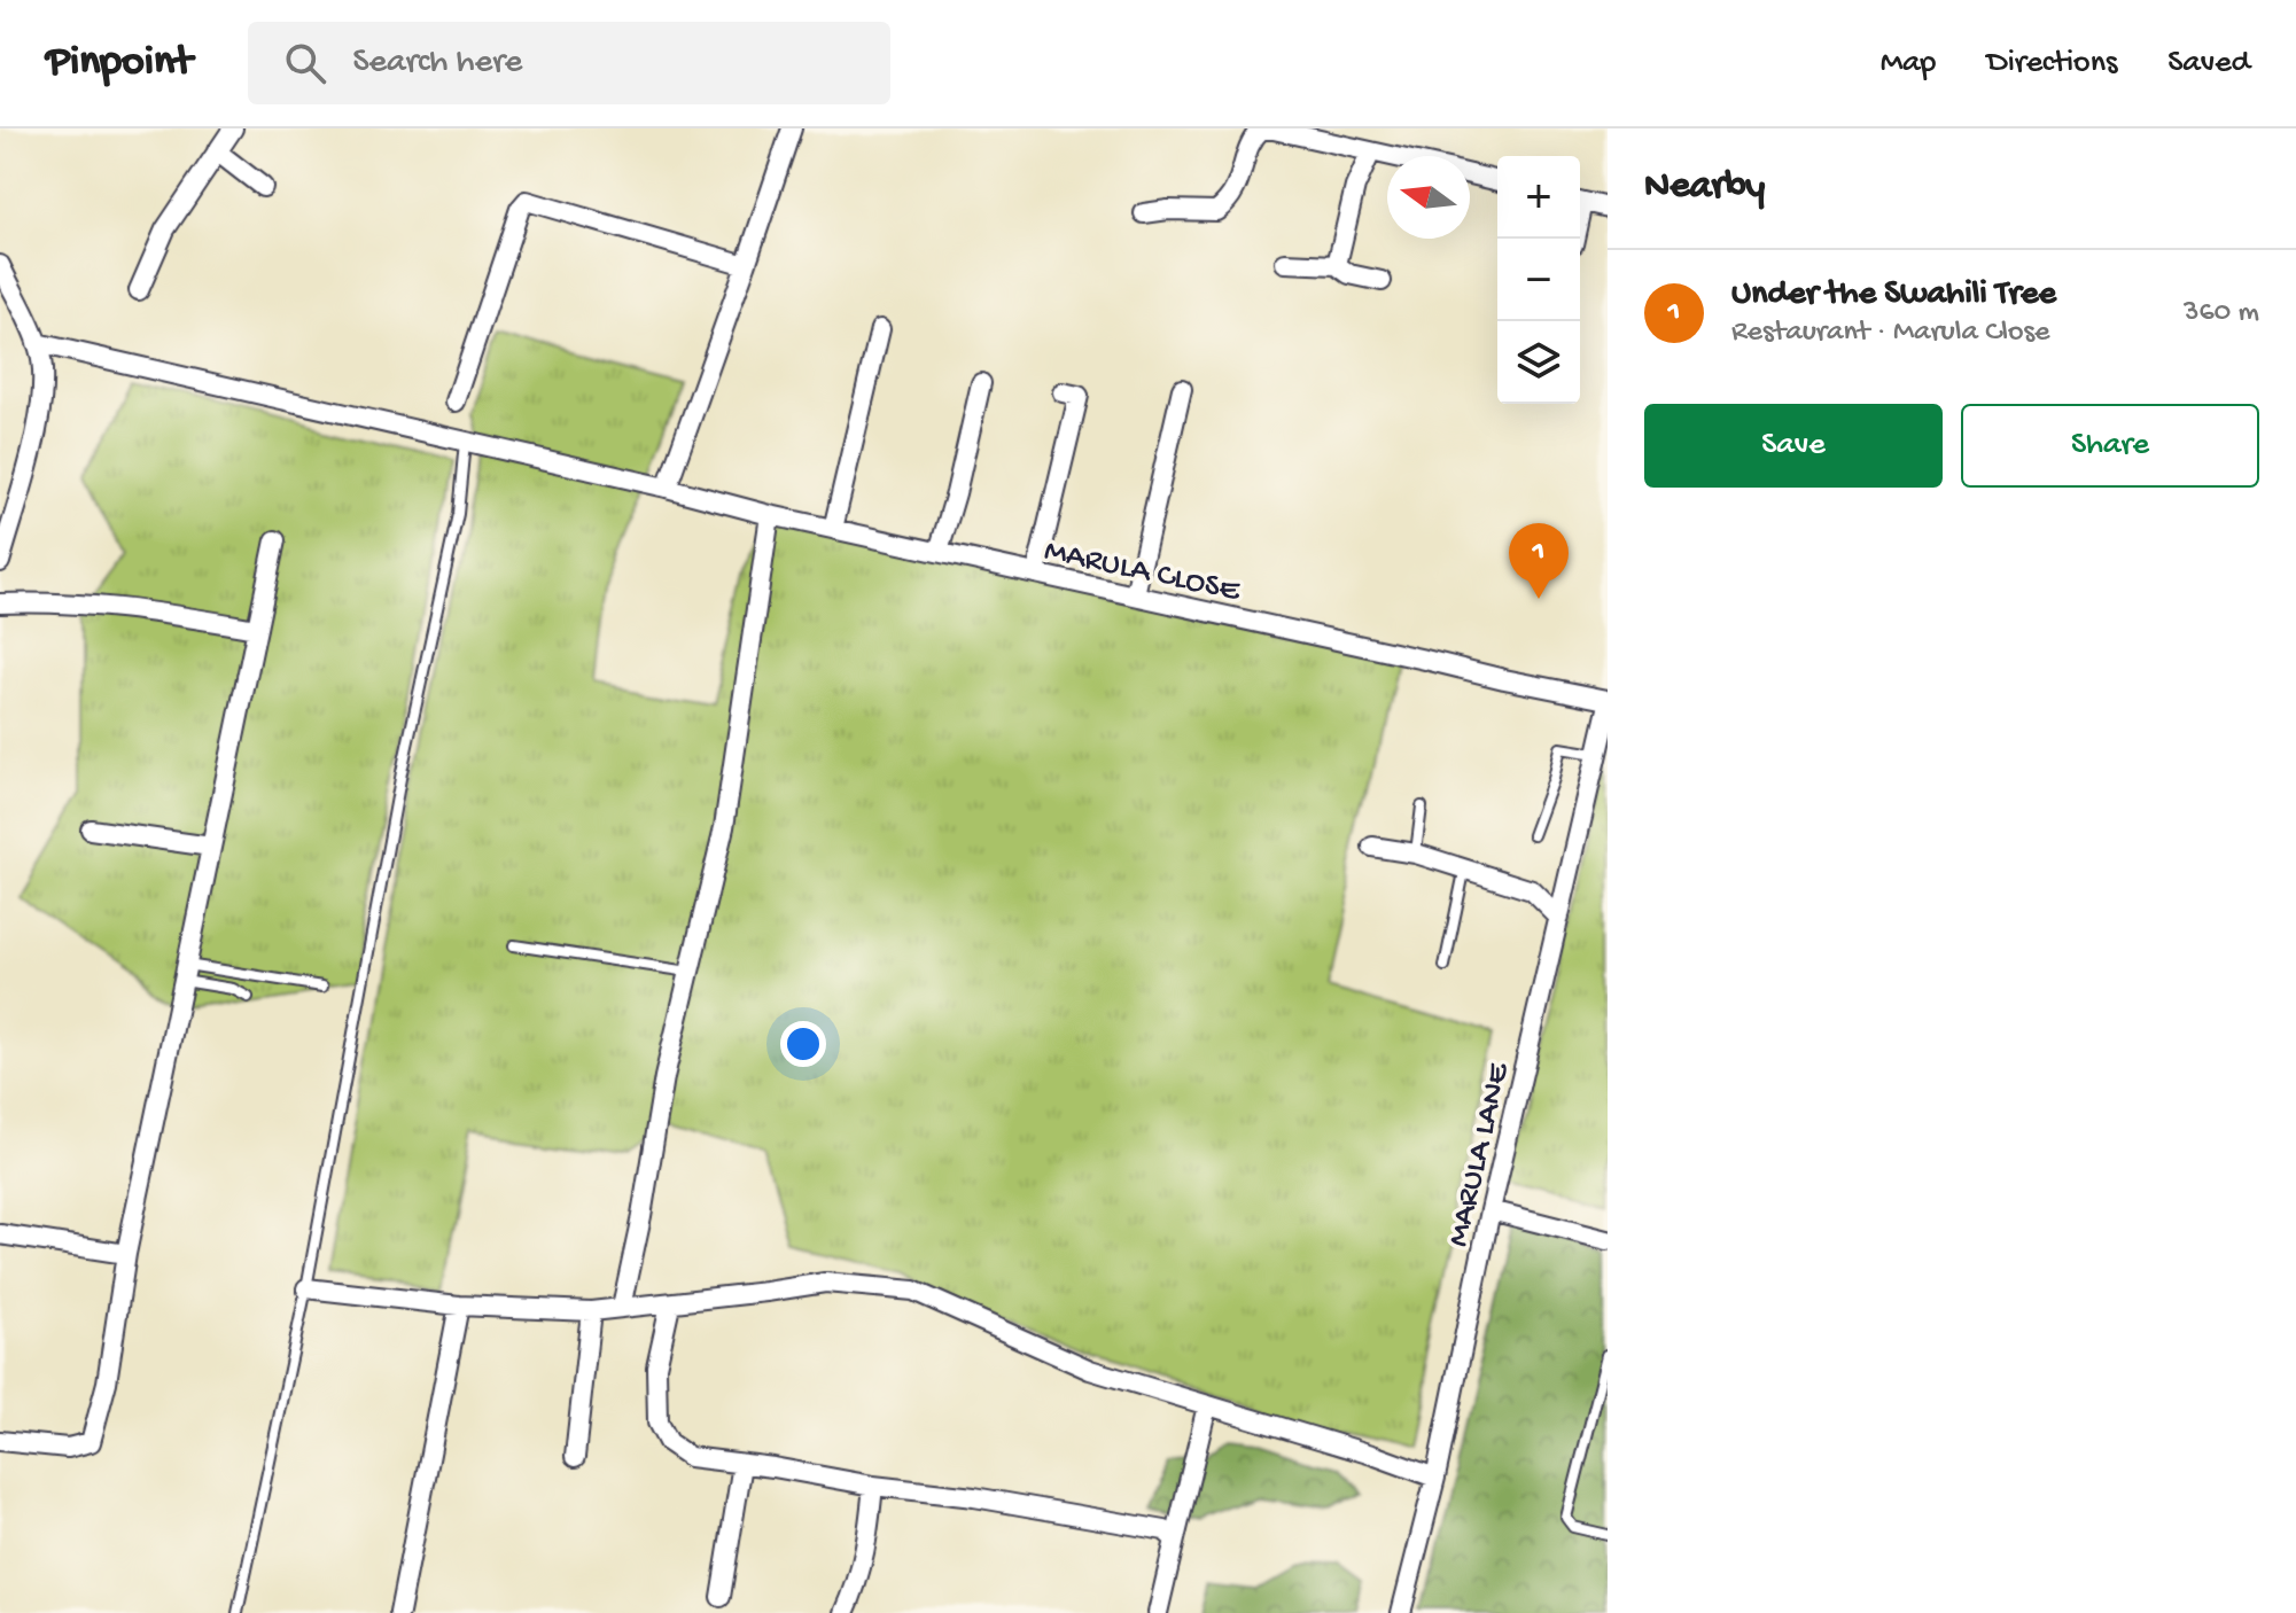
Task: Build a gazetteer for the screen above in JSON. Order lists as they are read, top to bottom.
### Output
{
  "streets": {
    "street": ["MARULA CLOSE", "MARULA LANE"]
  },
  "north": "left",
  "page": {
    "header": "Pinpoint",
    "search": "Search here",
    "nav": ["Map", "Directions", "Saved"],
    "heading": "Nearby",
    "map_buttons": ["+", "−"],
    "list": [
      {
        "mark": "1",
        "name": "Under the Swahili Tree",
        "note": "Restaurant · Marula Close",
        "value": "360 m"
      }
    ],
    "buttons": ["Save", "Share"],
    "pins": "1"
  }
}
